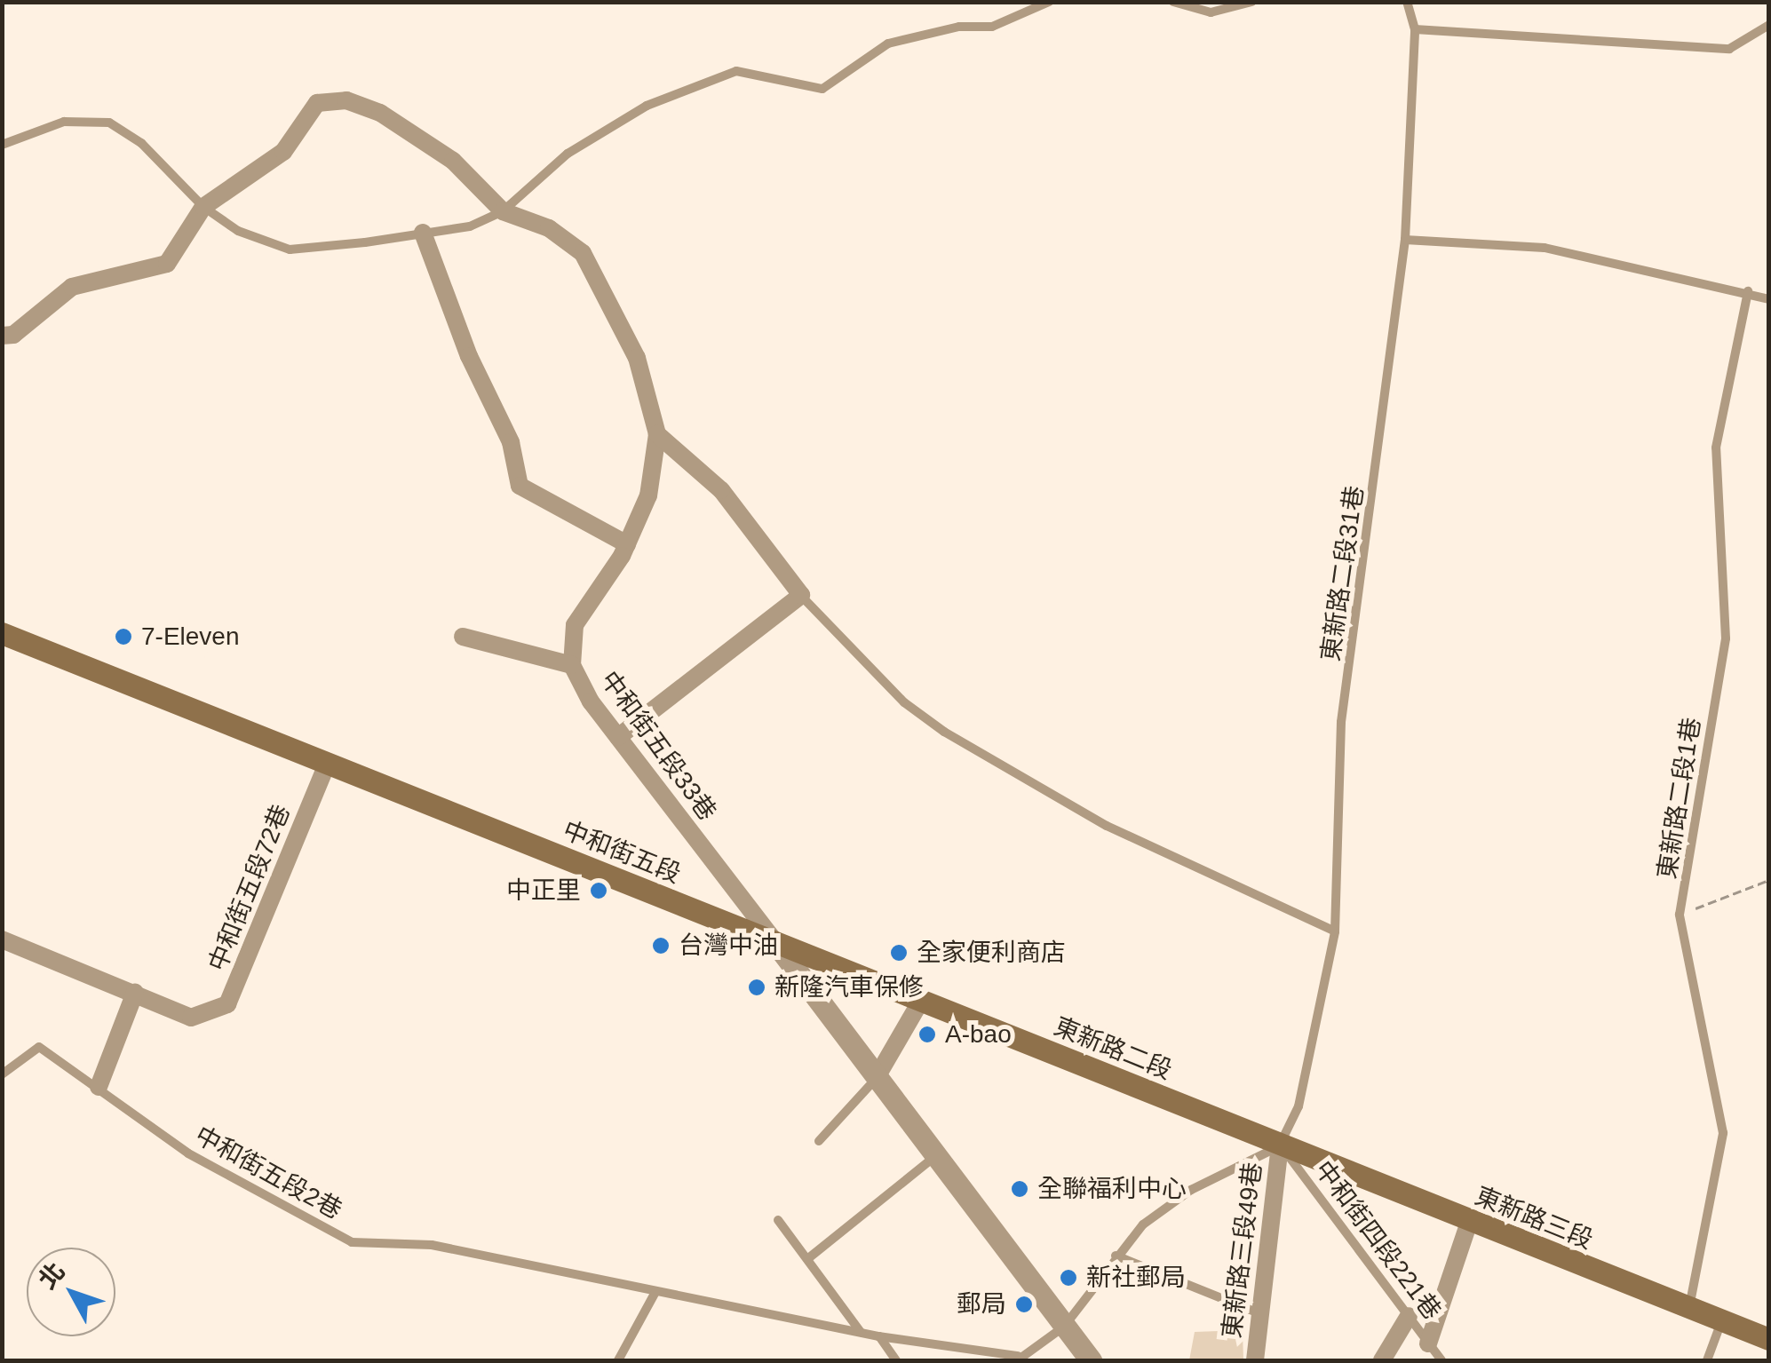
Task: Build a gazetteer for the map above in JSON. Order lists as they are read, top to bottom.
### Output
{
  "streets": {
    "main road": ["中和街五段", "東新路二段", "東新路三段"],
    "street": ["中和街五段33巷", "中和街五段72巷", "東新路三段49巷"],
    "lane": [
      "東新路二段31巷",
      "東新路二段1巷",
      "中和街五段2巷",
      "中和街四段221巷"
    ]
  },
  "crossings": [
    ["東新路二段31巷", "東新路二段"],
    ["東新路二段31巷", "東新路三段"],
    ["東新路二段31巷", "中和街四段221巷"],
    ["東新路二段31巷", "東新路三段49巷"],
    ["中和街五段33巷", "中和街五段"],
    ["中和街五段33巷", "東新路二段"],
    ["東新路二段1巷", "東新路三段"],
    ["中和街五段", "中和街五段72巷"],
    ["中和街五段", "東新路二段"],
    ["東新路二段", "東新路三段"],
    ["東新路二段", "中和街四段221巷"],
    ["東新路二段", "東新路三段49巷"],
    ["東新路三段", "中和街四段221巷"],
    ["東新路三段", "東新路三段49巷"],
    ["中和街四段221巷", "東新路三段49巷"]
  ],
  "places": [
    "7-Eleven",
    "中正里",
    "台灣中油",
    "全家便利商店",
    "新隆汽車保修",
    "A-bao",
    "全聯福利中心",
    "新社郵局",
    "郵局"
  ],
  "north": "top left"
}
